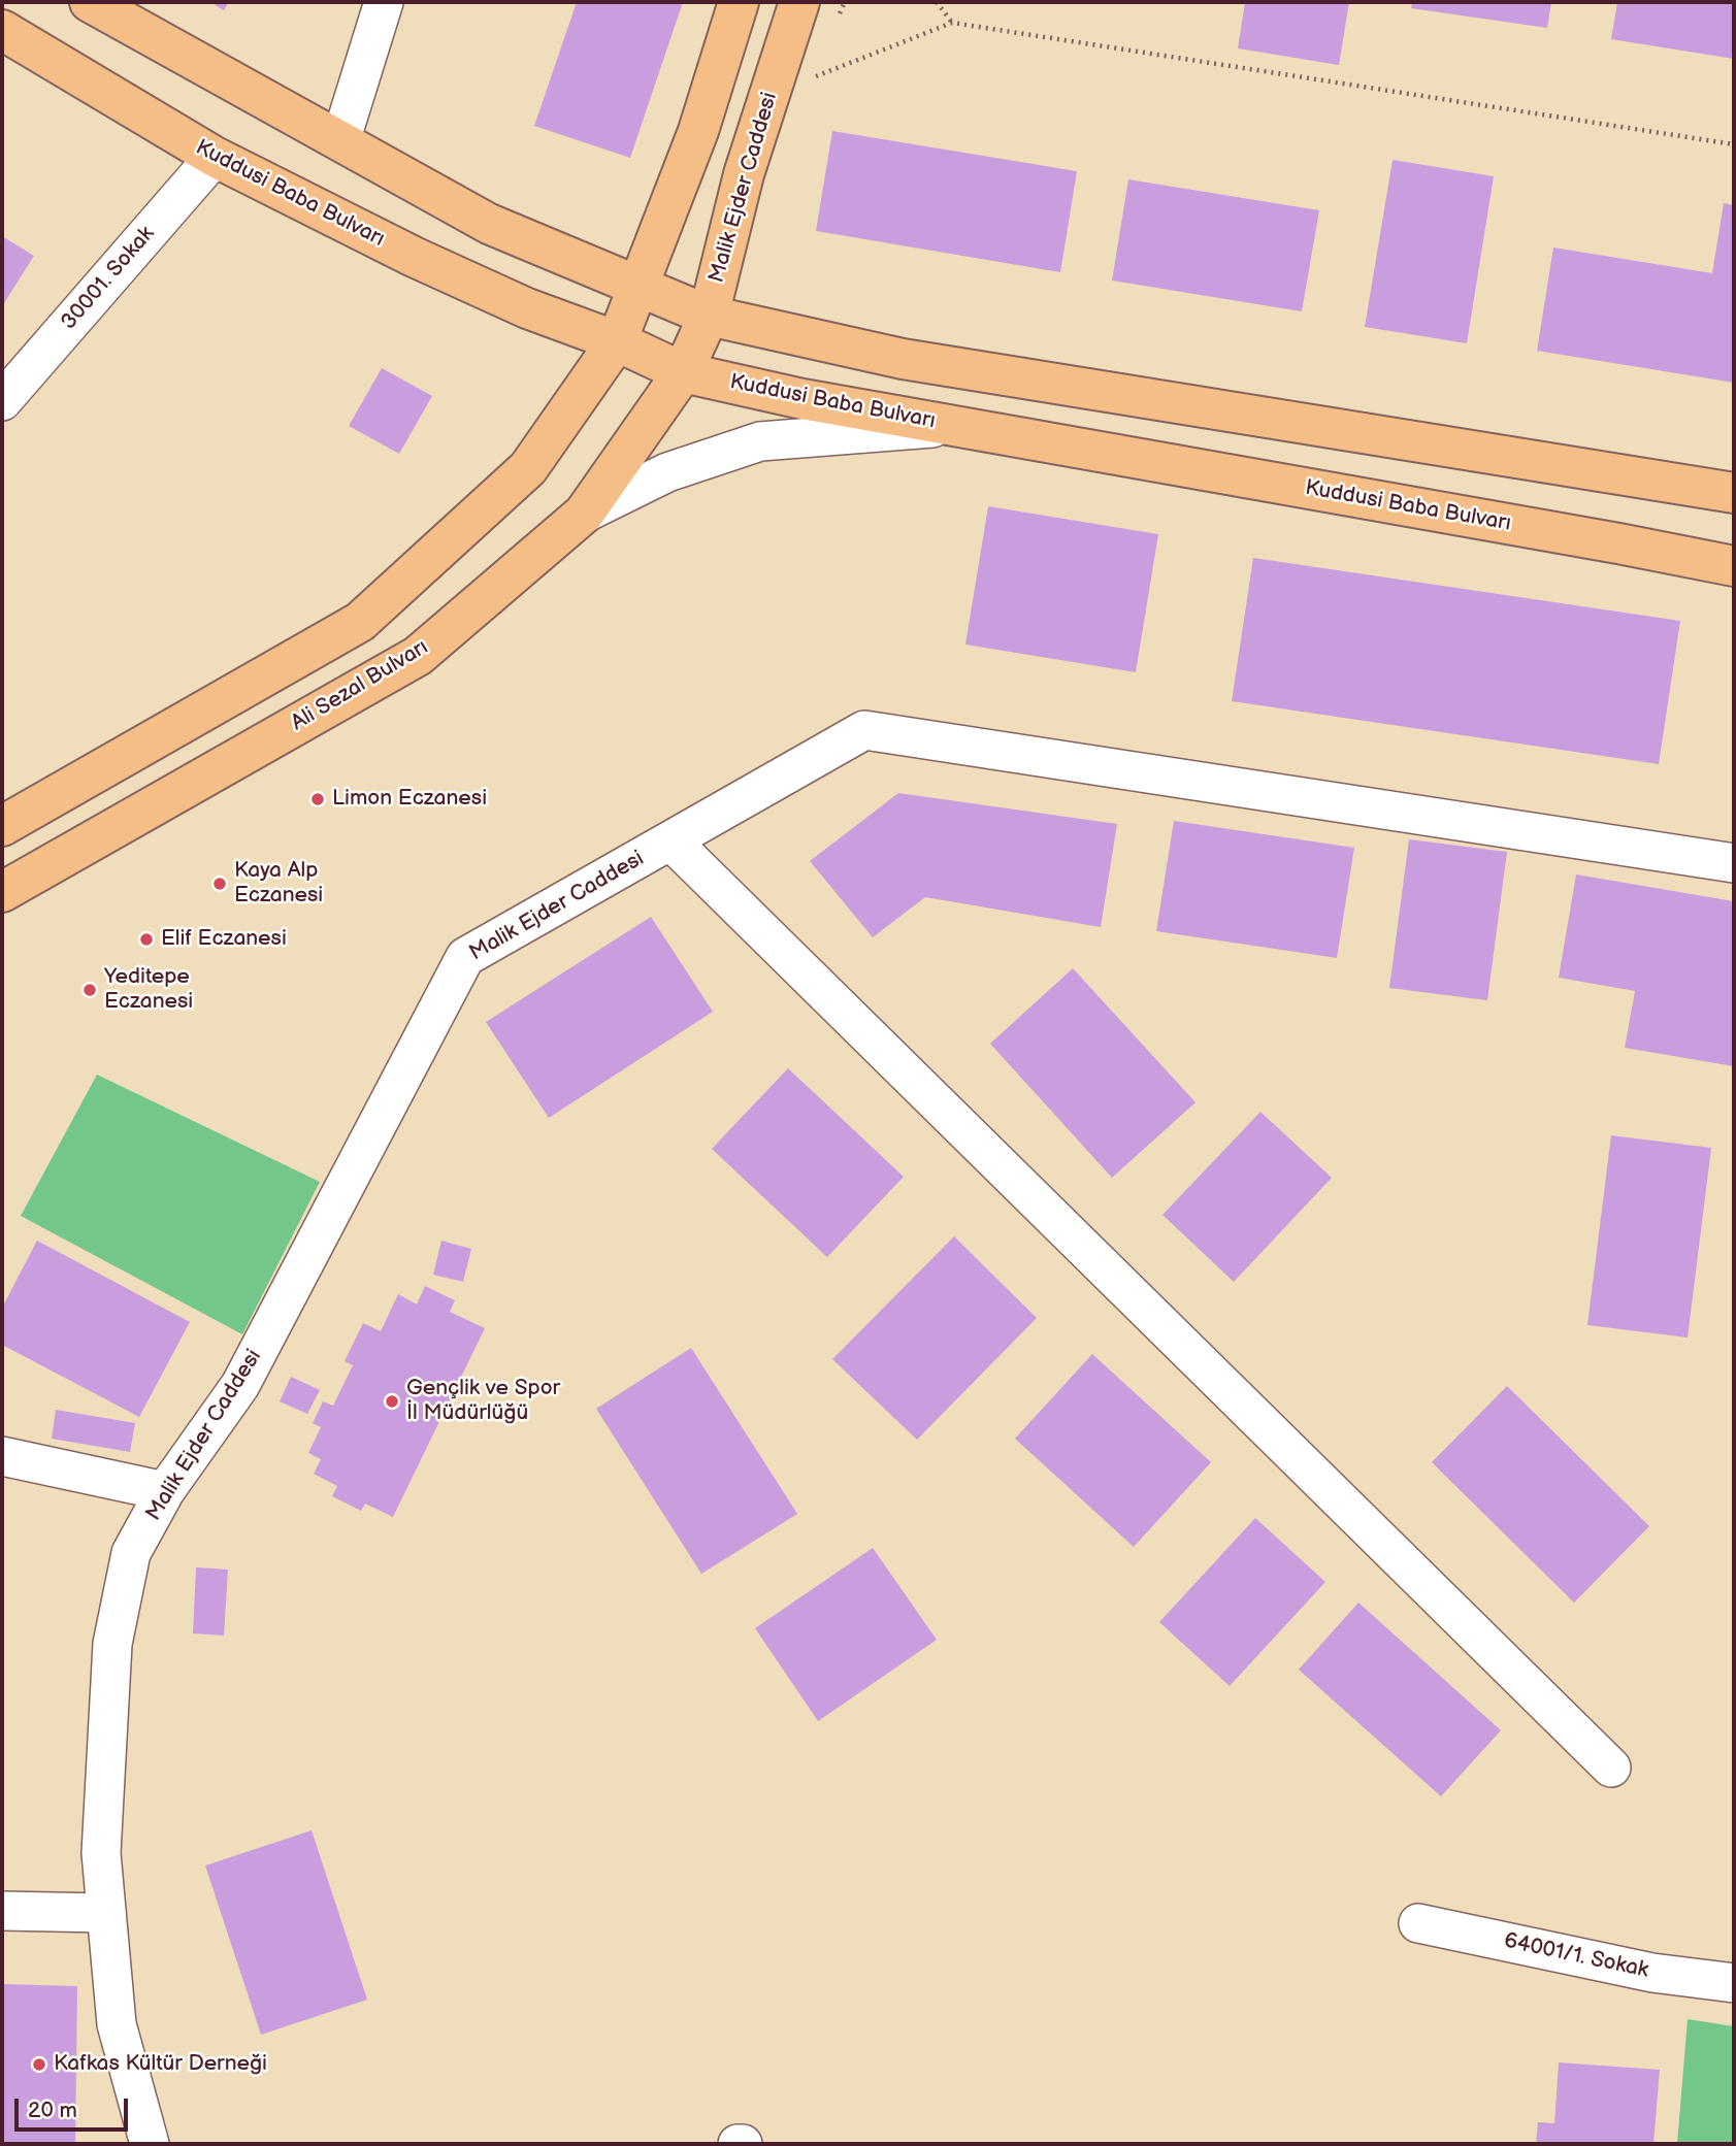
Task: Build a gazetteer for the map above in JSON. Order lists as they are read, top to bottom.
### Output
{
  "streets": {
    "main road": ["Malik Ejder Caddesi", "Kuddusi Baba Bulvarı", "Ali Sezal Bulvarı"],
    "street": ["30001. Sokak", "64001/1. Sokak"]
  },
  "crossings": [
    ["Malik Ejder Caddesi", "Kuddusi Baba Bulvarı"],
    ["Malik Ejder Caddesi", "Ali Sezal Bulvarı"],
    ["Kuddusi Baba Bulvarı", "30001. Sokak"],
    ["Kuddusi Baba Bulvarı", "Ali Sezal Bulvarı"]
  ],
  "places": [
    "Limon Eczanesi",
    "Kaya Alp Eczanesi",
    "Elif Eczanesi",
    "Yeditepe Eczanesi",
    "Gençlik ve Spor İl Müdürlüğü",
    "Kafkas Kültür Derneği"
  ],
  "scale_bar": "20 m"
}
